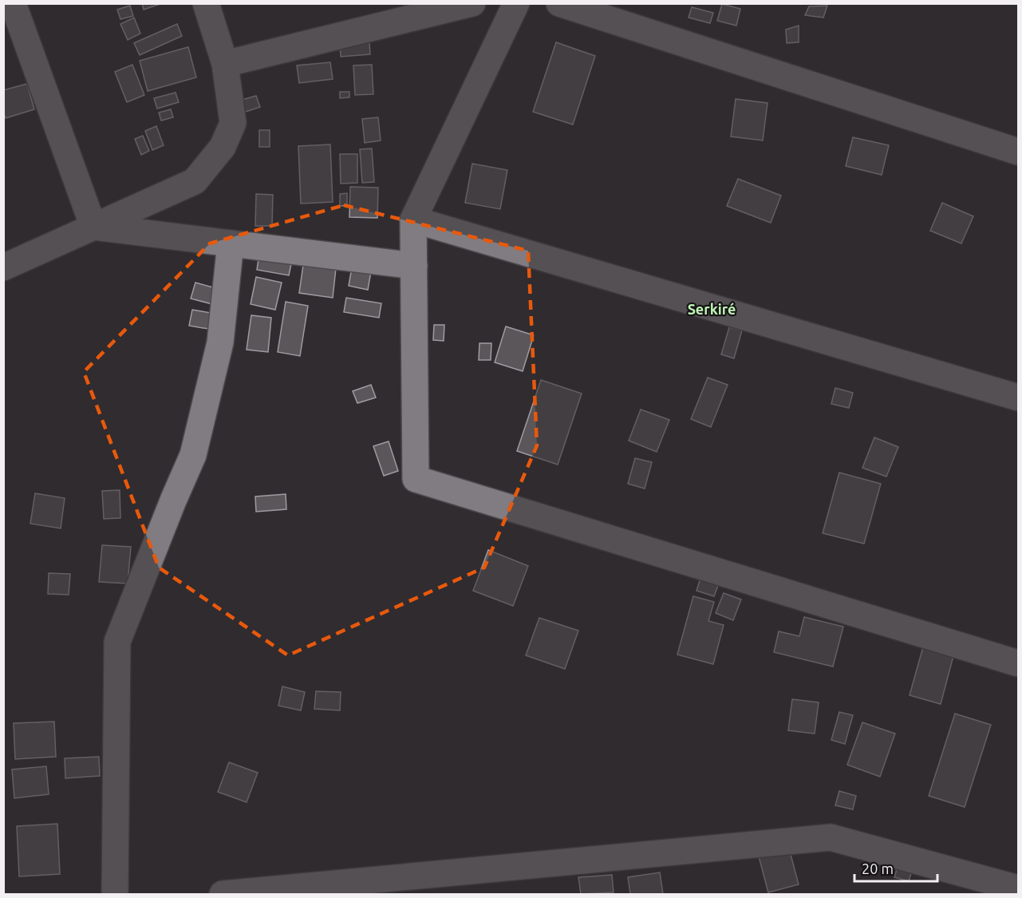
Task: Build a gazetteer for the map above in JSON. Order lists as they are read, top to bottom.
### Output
{
  "districts": ["Serkiré"],
  "scale_bar": "20 m"
}
